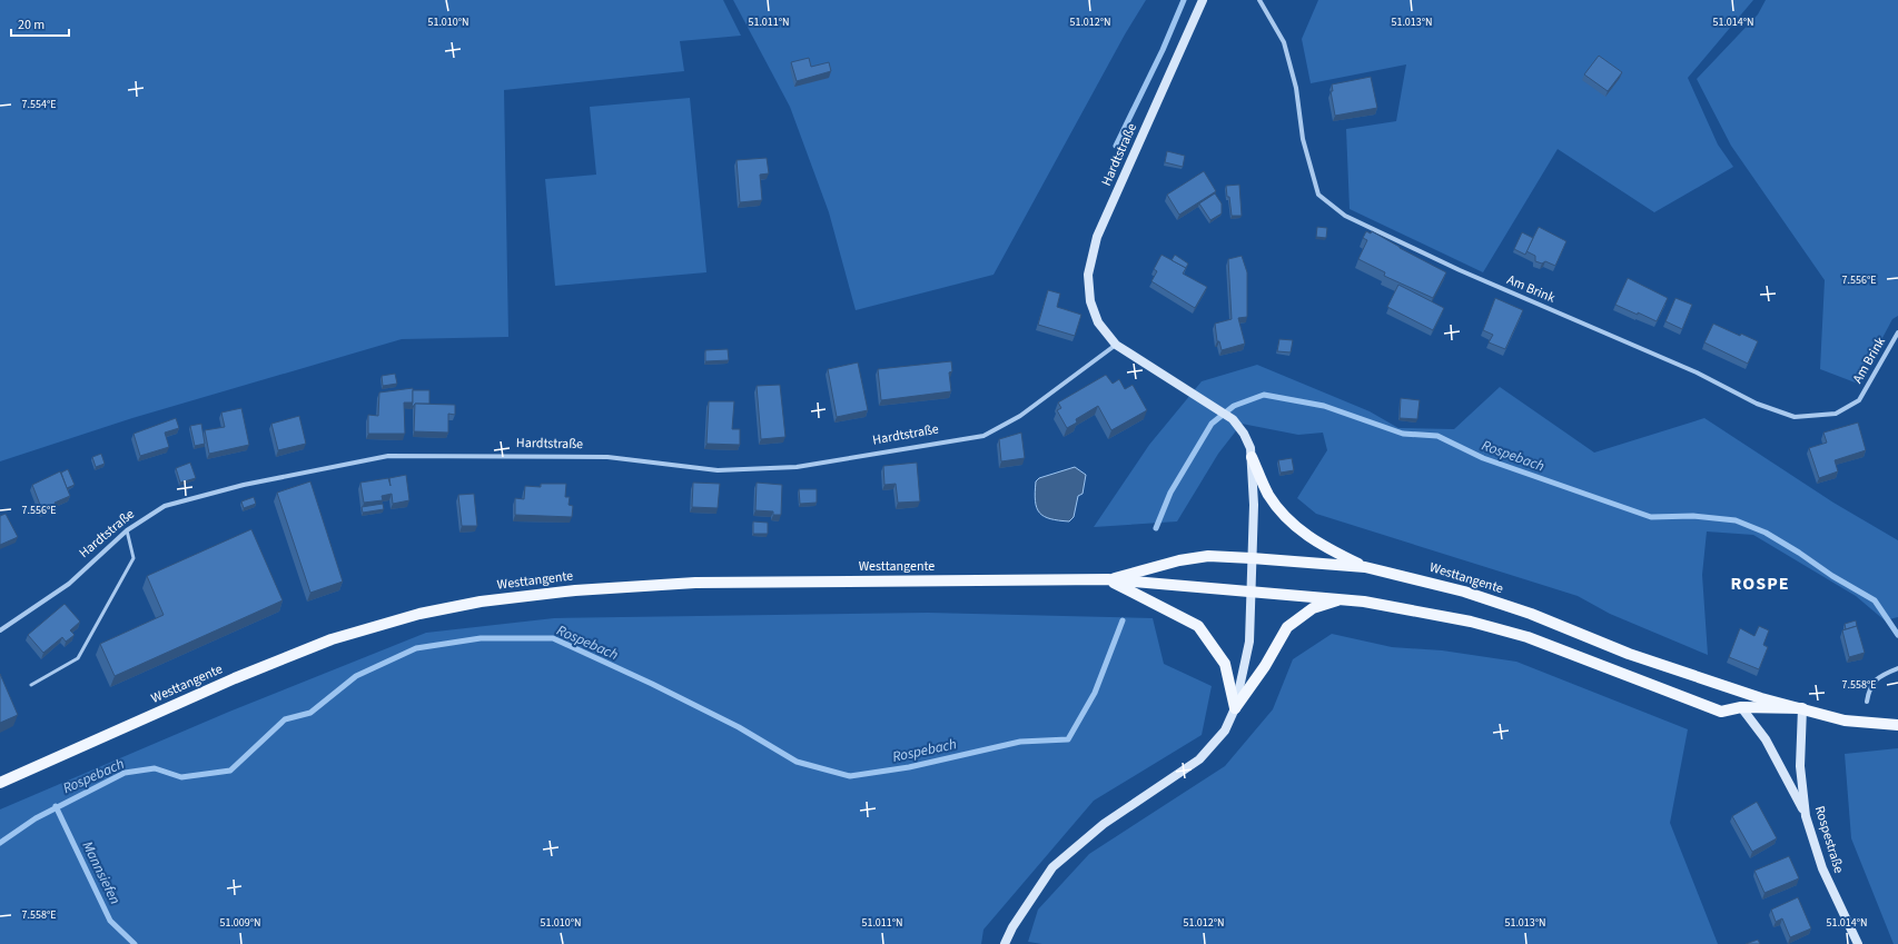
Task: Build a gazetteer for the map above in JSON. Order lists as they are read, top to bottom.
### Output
{
  "streets": {
    "main road": ["Westtangente"],
    "street": ["Hardtstraße", "Am Brink", "Rospestraße"]
  },
  "crossings": [
    ["Hardtstraße", "Westtangente"],
    ["Westtangente", "Rospestraße"]
  ],
  "districts": ["ROSPE"],
  "water": ["Rospebach", "Mannsiefen"],
  "scale_bar": "20 m",
  "coordinates": [
    "51.010°N",
    "51.011°N",
    "51.012°N",
    "51.013°N",
    "51.014°N",
    "7.554°E",
    "7.556°E",
    "7.558°E",
    "51.009°N"
  ]
}
